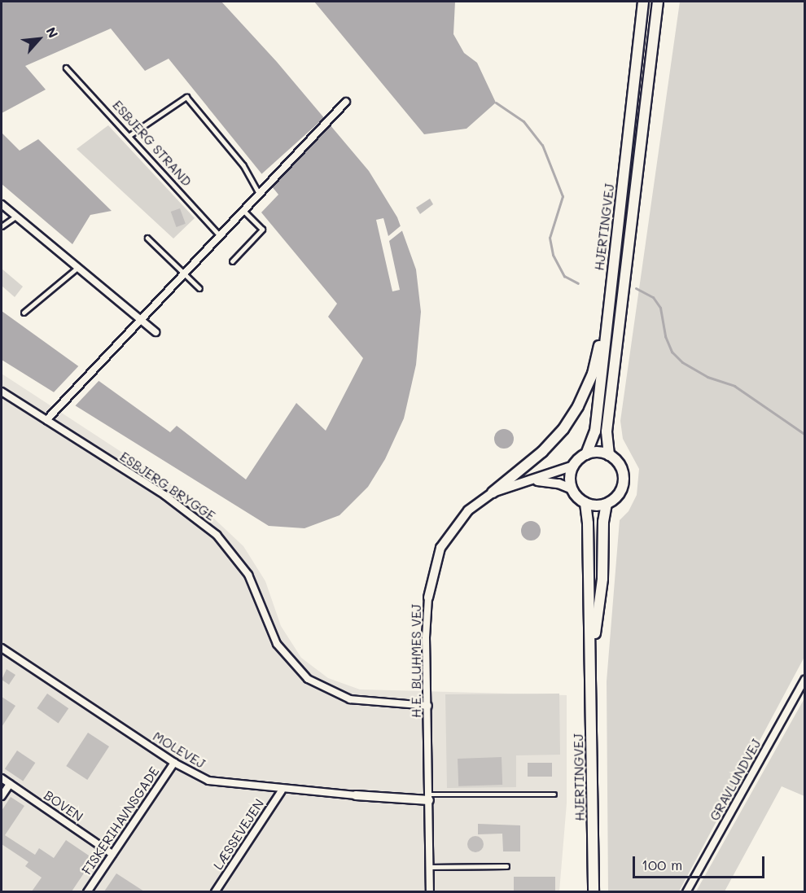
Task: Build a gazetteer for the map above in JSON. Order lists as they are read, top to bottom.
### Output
{
  "streets": {
    "main road": ["HJERTINGVEJ"],
    "street": [
      "ESBJERG BRYGGE",
      "H.E. BLUHMES VEJ",
      "MOLEVEJ",
      "GRAVLUNDVEJ",
      "BOVEN",
      "FISKERIHAVNSGADE",
      "LÆSSEVEJEN"
    ],
    "lane": ["ESBJERG STRAND"]
  },
  "crossings": [
    ["HJERTINGVEJ", "H.E. BLUHMES VEJ"],
    ["ESBJERG BRYGGE", "H.E. BLUHMES VEJ"],
    ["H.E. BLUHMES VEJ", "MOLEVEJ"],
    ["MOLEVEJ", "FISKERIHAVNSGADE"],
    ["MOLEVEJ", "LÆSSEVEJEN"],
    ["BOVEN", "FISKERIHAVNSGADE"]
  ],
  "scale_bar": "100 m",
  "north": "top right"
}
